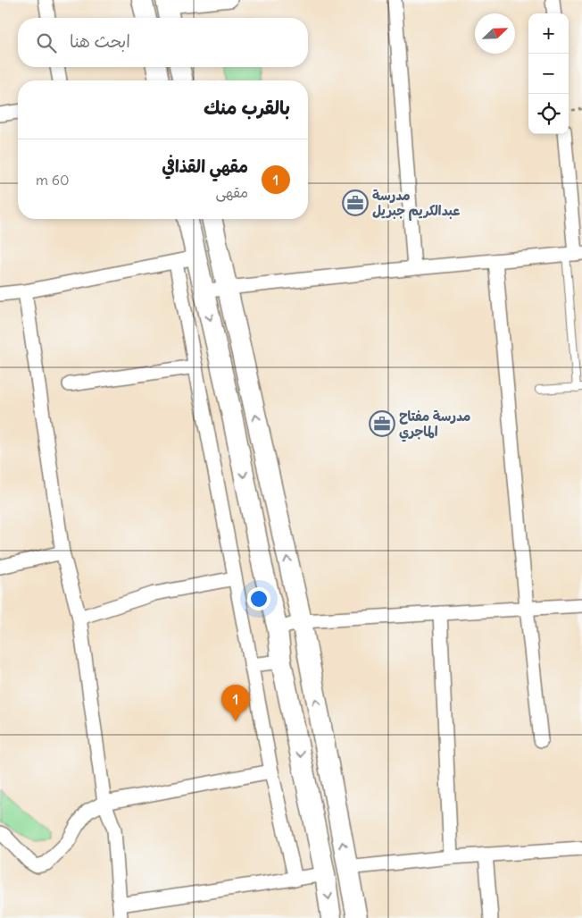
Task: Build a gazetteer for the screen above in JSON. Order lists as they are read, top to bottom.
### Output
{
  "places": {
    "office": ["مدرسة عبدالكريم جبريل", "مدرسة مفتاح الماجري"]
  },
  "north": "top right",
  "page": {
    "map_buttons": ["+", "−"],
    "search": "ابحث هنا",
    "heading": "بالقرب منك",
    "list": [
      {
        "mark": "1",
        "name": "مقهي القذافي",
        "note": "مقهى",
        "value": "60 m"
      }
    ],
    "pins": "1"
  }
}
